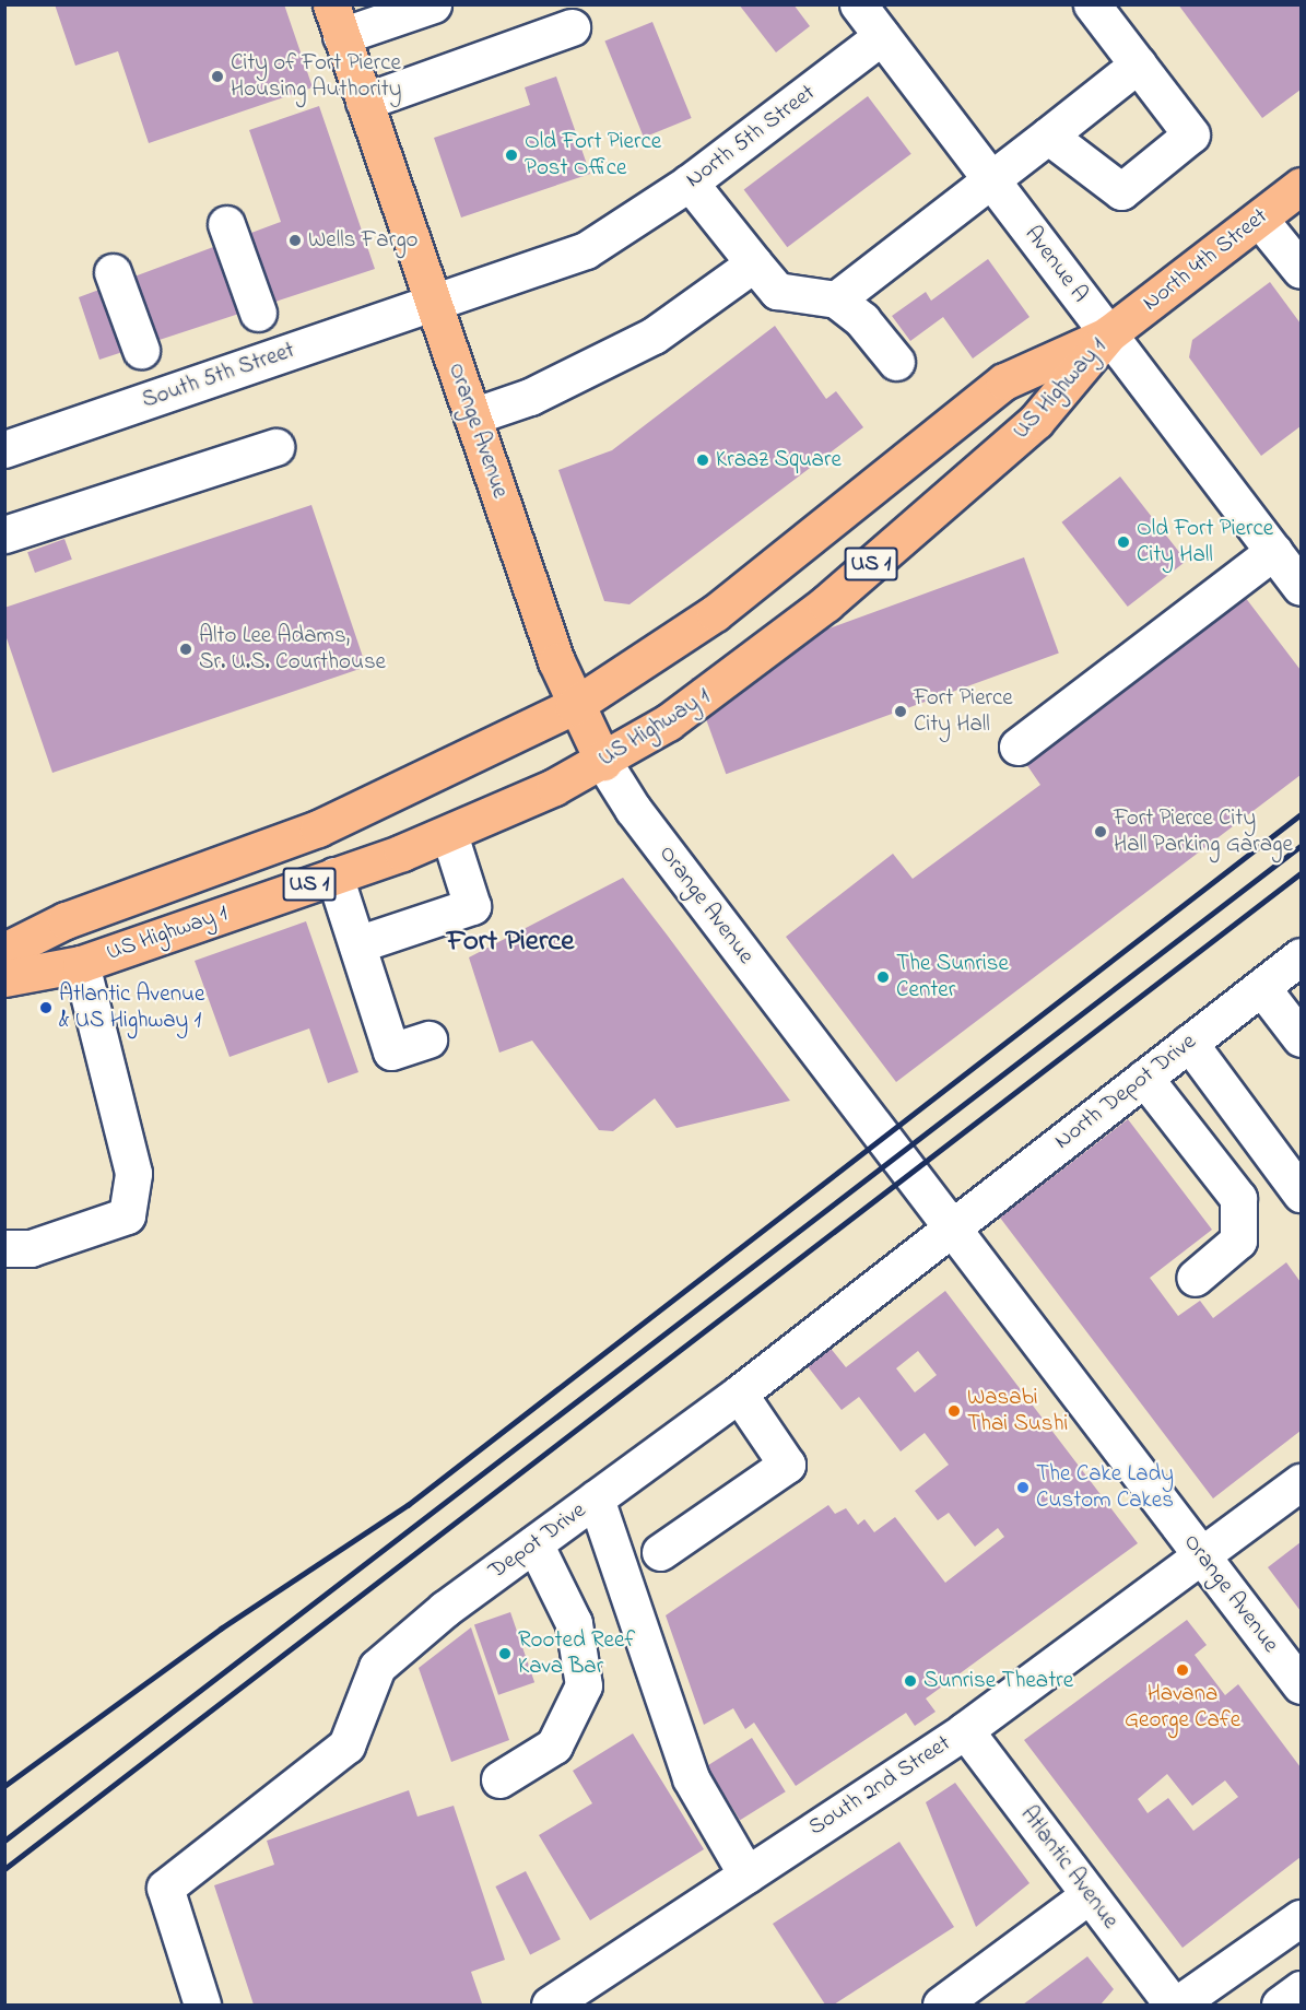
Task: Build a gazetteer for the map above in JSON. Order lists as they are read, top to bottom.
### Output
{
  "streets": {
    "main road": [
      "North 4th Street",
      "US Highway 1",
      "Orange Avenue",
      "US 1"
    ],
    "street": [
      "North 5th Street",
      "Avenue A",
      "South 5th Street",
      "North Depot Drive",
      "Depot Drive",
      "South 2nd Street",
      "Atlantic Avenue"
    ]
  },
  "crossings": [
    ["North 5th Street", "Avenue A"],
    ["North 5th Street", "South 5th Street"],
    ["North 5th Street", "Orange Avenue"],
    ["North 4th Street", "Avenue A"],
    ["North 4th Street", "US Highway 1"],
    ["Avenue A", "US Highway 1"],
    ["South 5th Street", "Orange Avenue"],
    ["US Highway 1", "Orange Avenue"],
    ["Orange Avenue", "North Depot Drive"],
    ["Orange Avenue", "Depot Drive"],
    ["Orange Avenue", "South 2nd Street"],
    ["North Depot Drive", "Depot Drive"],
    ["South 2nd Street", "Atlantic Avenue"]
  ],
  "districts": ["Fort Pierce"],
  "places": [
    "City of Fort Pierce Housing Authority",
    "Old Fort Pierce Post Office",
    "Wells Fargo",
    "Kraaz Square",
    "Old Fort Pierce City Hall",
    "Alto Lee Adams, Sr. U.S. Courthouse",
    "Fort Pierce City Hall",
    "Fort Pierce City Hall Parking Garage",
    "The Sunrise Center",
    "Atlantic Avenue & US Highway 1",
    "Wasabi Thai Sushi",
    "The Cake Lady Custom Cakes",
    "Rooted Reef Kava Bar",
    "Havana George Cafe",
    "Sunrise Theatre"
  ]
}
